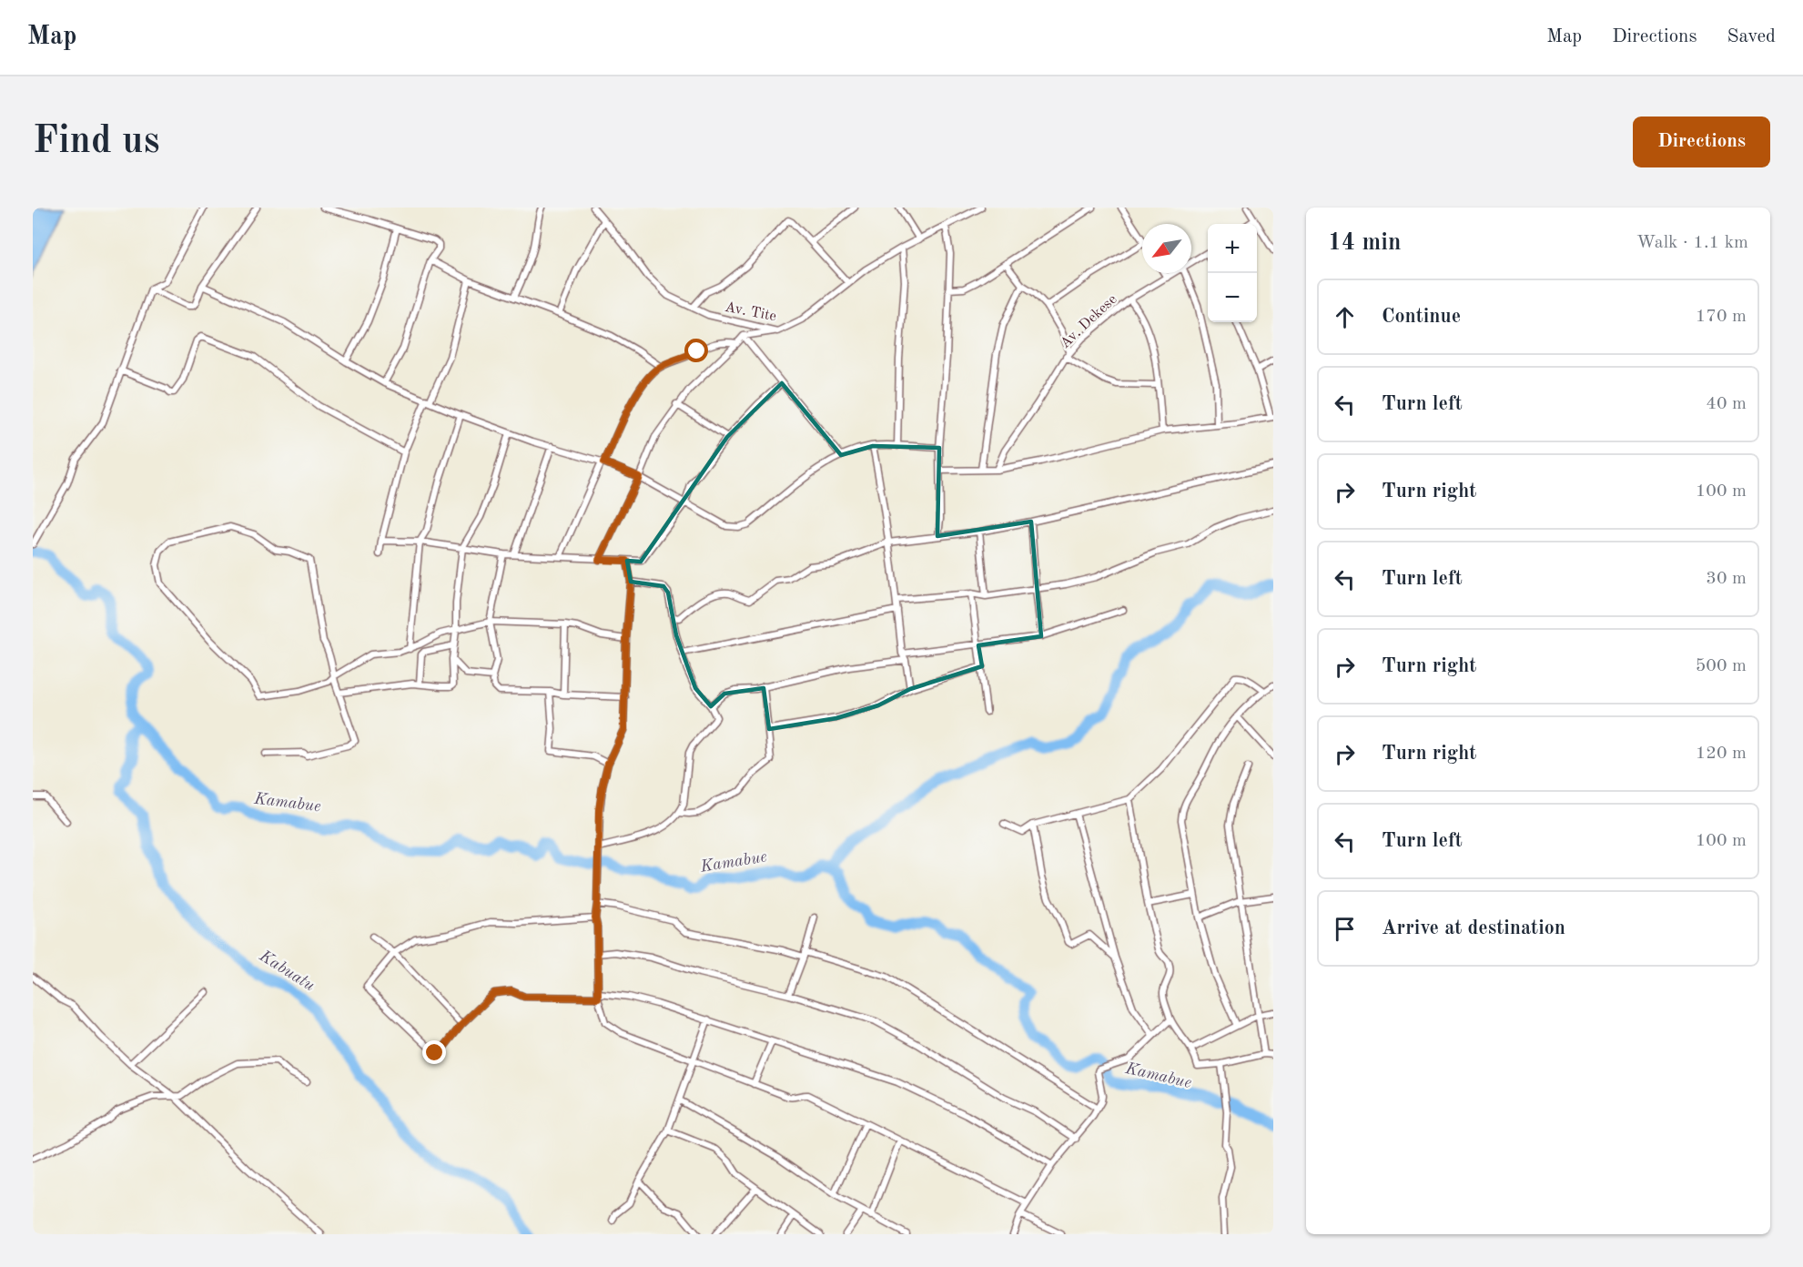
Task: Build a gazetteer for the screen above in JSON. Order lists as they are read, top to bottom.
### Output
{
  "streets": {
    "street": ["Av. Tite", "Av. Dekese"]
  },
  "water": ["Kamabue", "Kabuatu"],
  "north": "bottom left",
  "page": {
    "header": "Map",
    "nav": ["Map", "Directions", "Saved"],
    "buttons": "Directions",
    "title": "Find us",
    "heading": ["14 min", "Walk · 1.1 km"],
    "map_buttons": ["+", "−"],
    "list": [
      ["Continue", "170 m"],
      ["Turn left", "40 m"],
      ["Turn right", "100 m"],
      ["Turn left", "30 m"],
      ["Turn right", "500 m"],
      ["Turn right", "120 m"],
      ["Turn left", "100 m"],
      "Arrive at destination"
    ]
  }
}
